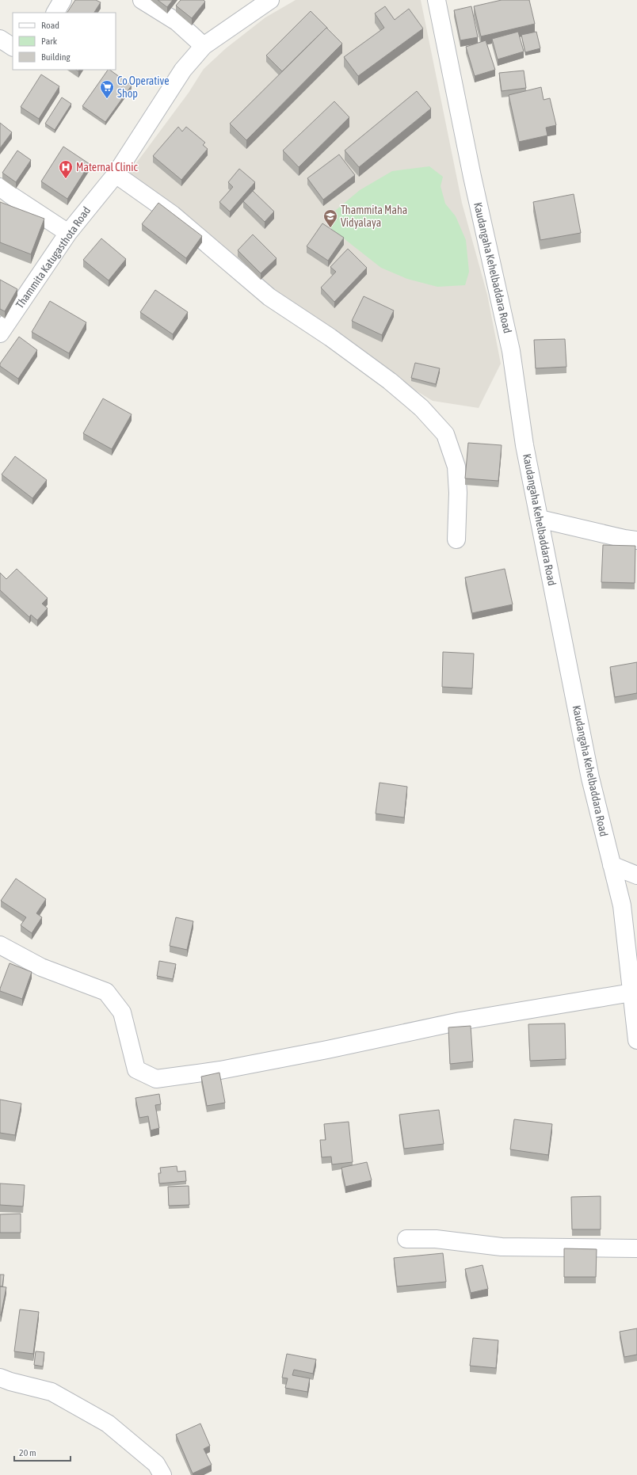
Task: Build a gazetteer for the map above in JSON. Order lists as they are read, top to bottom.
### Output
{
  "streets": {
    "street": ["Thammita Katugasthota Road", "Kaudangaha Kehelbaddara Road"]
  },
  "places": {
    "supermarket": ["Co Operative Shop"],
    "hospital": ["Maternal Clinic"],
    "school or university": ["Thammita Maha Vidyalaya"]
  },
  "legend": ["Road", "Park", "Building"],
  "scale_bar": "20 m"
}
